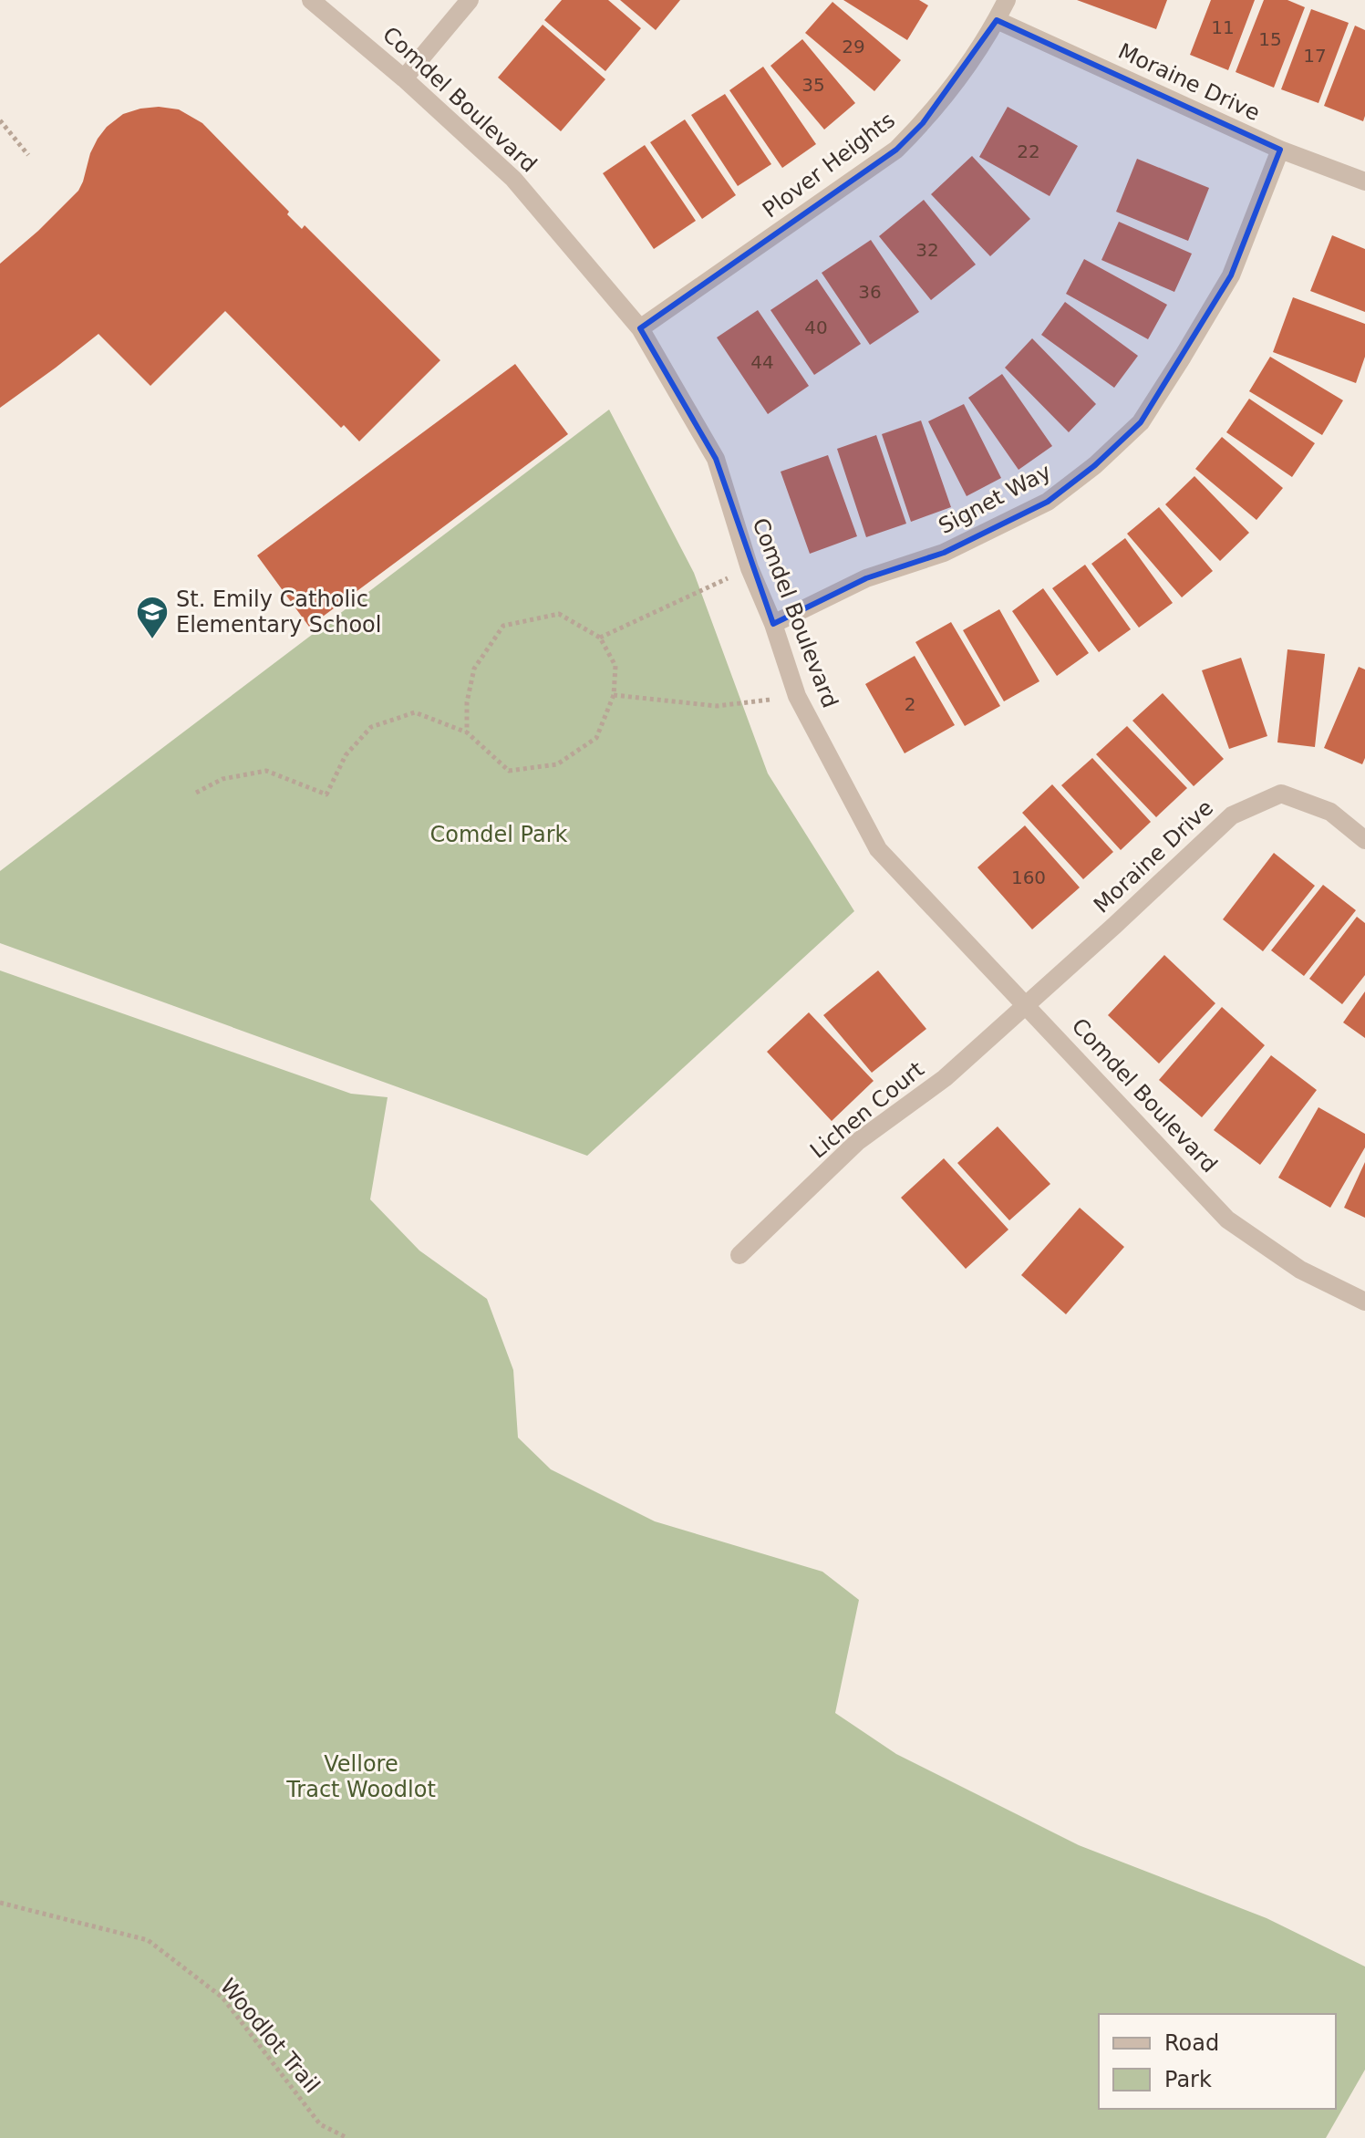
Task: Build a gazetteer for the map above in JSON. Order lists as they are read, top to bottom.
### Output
{
  "streets": {
    "street": [
      "Moraine Drive",
      "Comdel Boulevard",
      "Plover Heights",
      "Signet Way",
      "Lichen Court"
    ],
    "path": ["Woodlot Trail"]
  },
  "crossings": [
    ["Moraine Drive", "Comdel Boulevard"],
    ["Moraine Drive", "Plover Heights"],
    ["Moraine Drive", "Signet Way"],
    ["Moraine Drive", "Lichen Court"],
    ["Comdel Boulevard", "Plover Heights"],
    ["Comdel Boulevard", "Signet Way"],
    ["Comdel Boulevard", "Lichen Court"]
  ],
  "parks": ["Comdel Park", "Vellore Tract Woodlot"],
  "places": {
    "school or university": ["St. Emily Catholic Elementary School"]
  },
  "house_numbers": [
    "11",
    "15",
    "29",
    "17",
    "35",
    "22",
    "32",
    "36",
    "40",
    "44",
    "2",
    "160"
  ],
  "legend": ["Road", "Park"]
}
